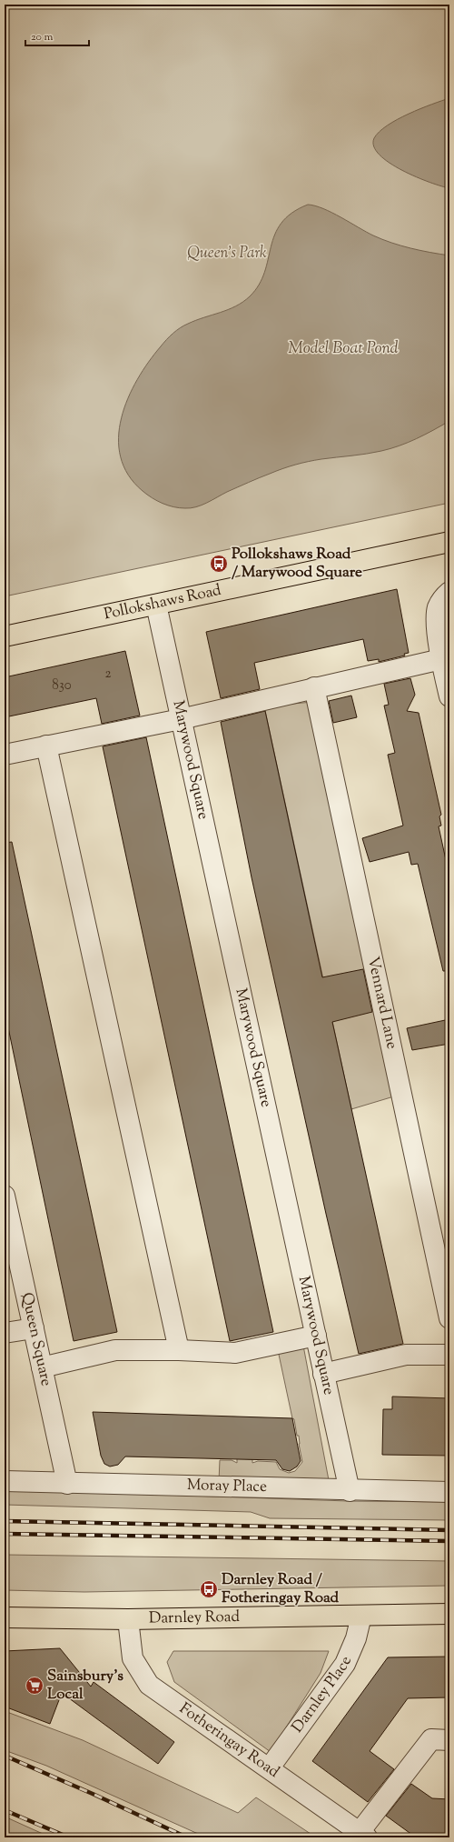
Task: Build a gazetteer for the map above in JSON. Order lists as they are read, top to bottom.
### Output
{
  "streets": {
    "main road": ["Pollokshaws Road", "Darnley Road"],
    "street": [
      "Marywood Square",
      "Vennard Lane",
      "Queen Square",
      "Moray Place",
      "Darnley Place",
      "Fotheringay Road"
    ]
  },
  "crossings": [
    ["Pollokshaws Road", "Marywood Square"],
    ["Marywood Square", "Moray Place"],
    ["Queen Square", "Moray Place"],
    ["Darnley Road", "Darnley Place"],
    ["Darnley Road", "Fotheringay Road"],
    ["Darnley Place", "Fotheringay Road"]
  ],
  "water": ["Model Boat Pond"],
  "parks": ["Queen's Park"],
  "places": {
    "bus stop": ["Pollokshaws Road / Marywood Square", "Darnley Road / Fotheringay Road"],
    "supermarket": ["Sainsbury's Local"]
  },
  "house_numbers": ["2", "830"],
  "scale_bar": "20 m"
}
